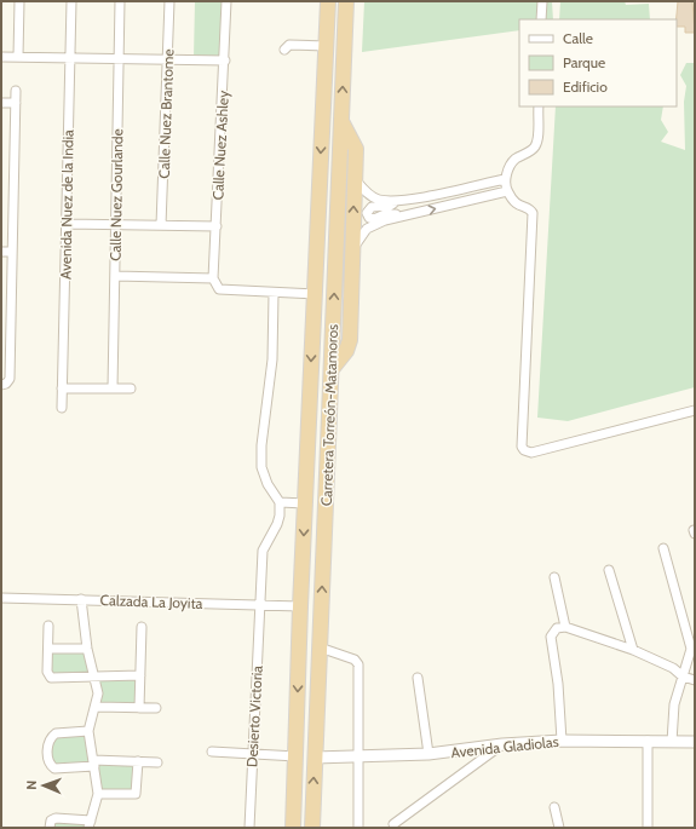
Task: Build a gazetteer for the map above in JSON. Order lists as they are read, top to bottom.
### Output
{
  "streets": {
    "highway": ["Carretera Torreón-Matamoros"],
    "street": [
      "Calle Nuez Brantome",
      "Calle Nuez Ashley",
      "Calle Nuez Gourlande",
      "Avenida Nuez de la India",
      "Calzada La Joyita",
      "Desierto Victoria",
      "Avenida Gladiolas"
    ]
  },
  "crossings": [
    ["Carretera Torreón-Matamoros", "Avenida Gladiolas"],
    ["Calzada La Joyita", "Desierto Victoria"]
  ],
  "legend": ["Calle", "Parque", "Edificio"],
  "north": "left"
}
